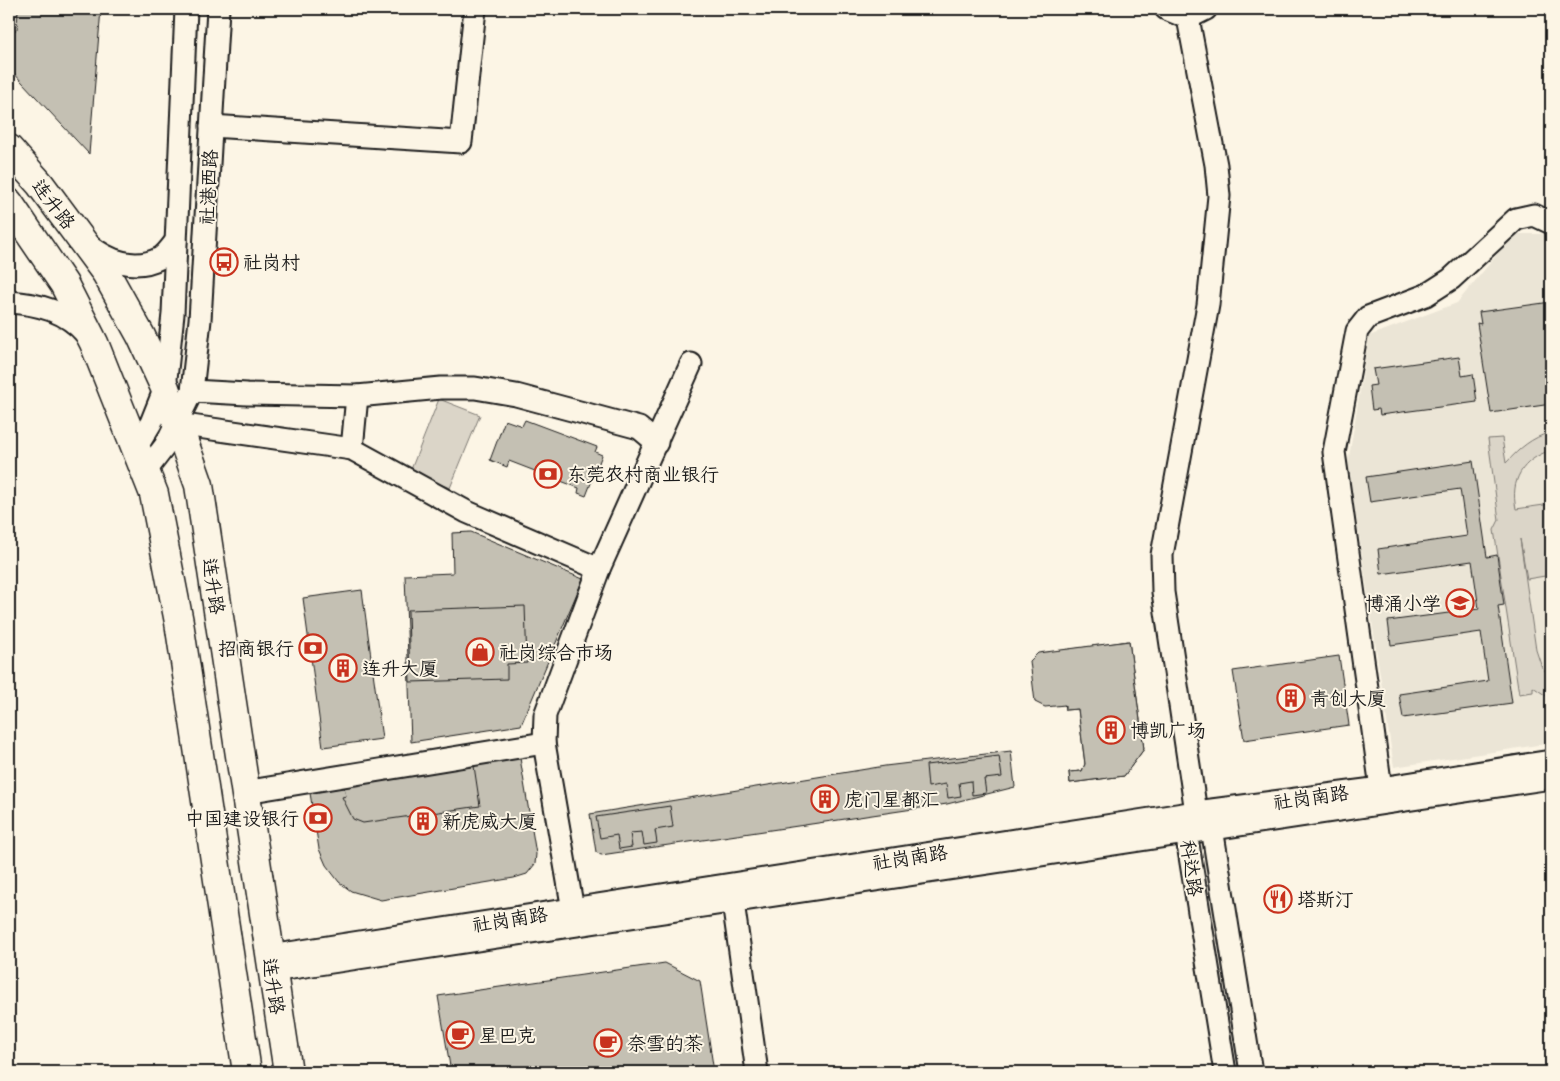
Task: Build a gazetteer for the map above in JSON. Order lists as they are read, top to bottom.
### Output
{
  "streets": {
    "main road": ["连升路"],
    "street": ["社港西路", "社岗南路", "科达路"]
  },
  "crossings": [
    ["社港西路", "连升路"],
    ["连升路", "社岗南路"],
    ["社岗南路", "科达路"]
  ],
  "places": {
    "bus stop": ["社岗村"],
    "bank": ["东莞农村商业银行", "招商银行", "中国建设银行"],
    "school or university": ["博涌小学"],
    "shop": ["社岗综合市场"],
    "building": [
      "连升大厦",
      "青创大厦",
      "博凯广场",
      "虎门星都汇",
      "新虎威大厦"
    ],
    "restaurant": ["塔斯汀"],
    "cafe": ["星巴克", "奈雪的茶"]
  }
}
